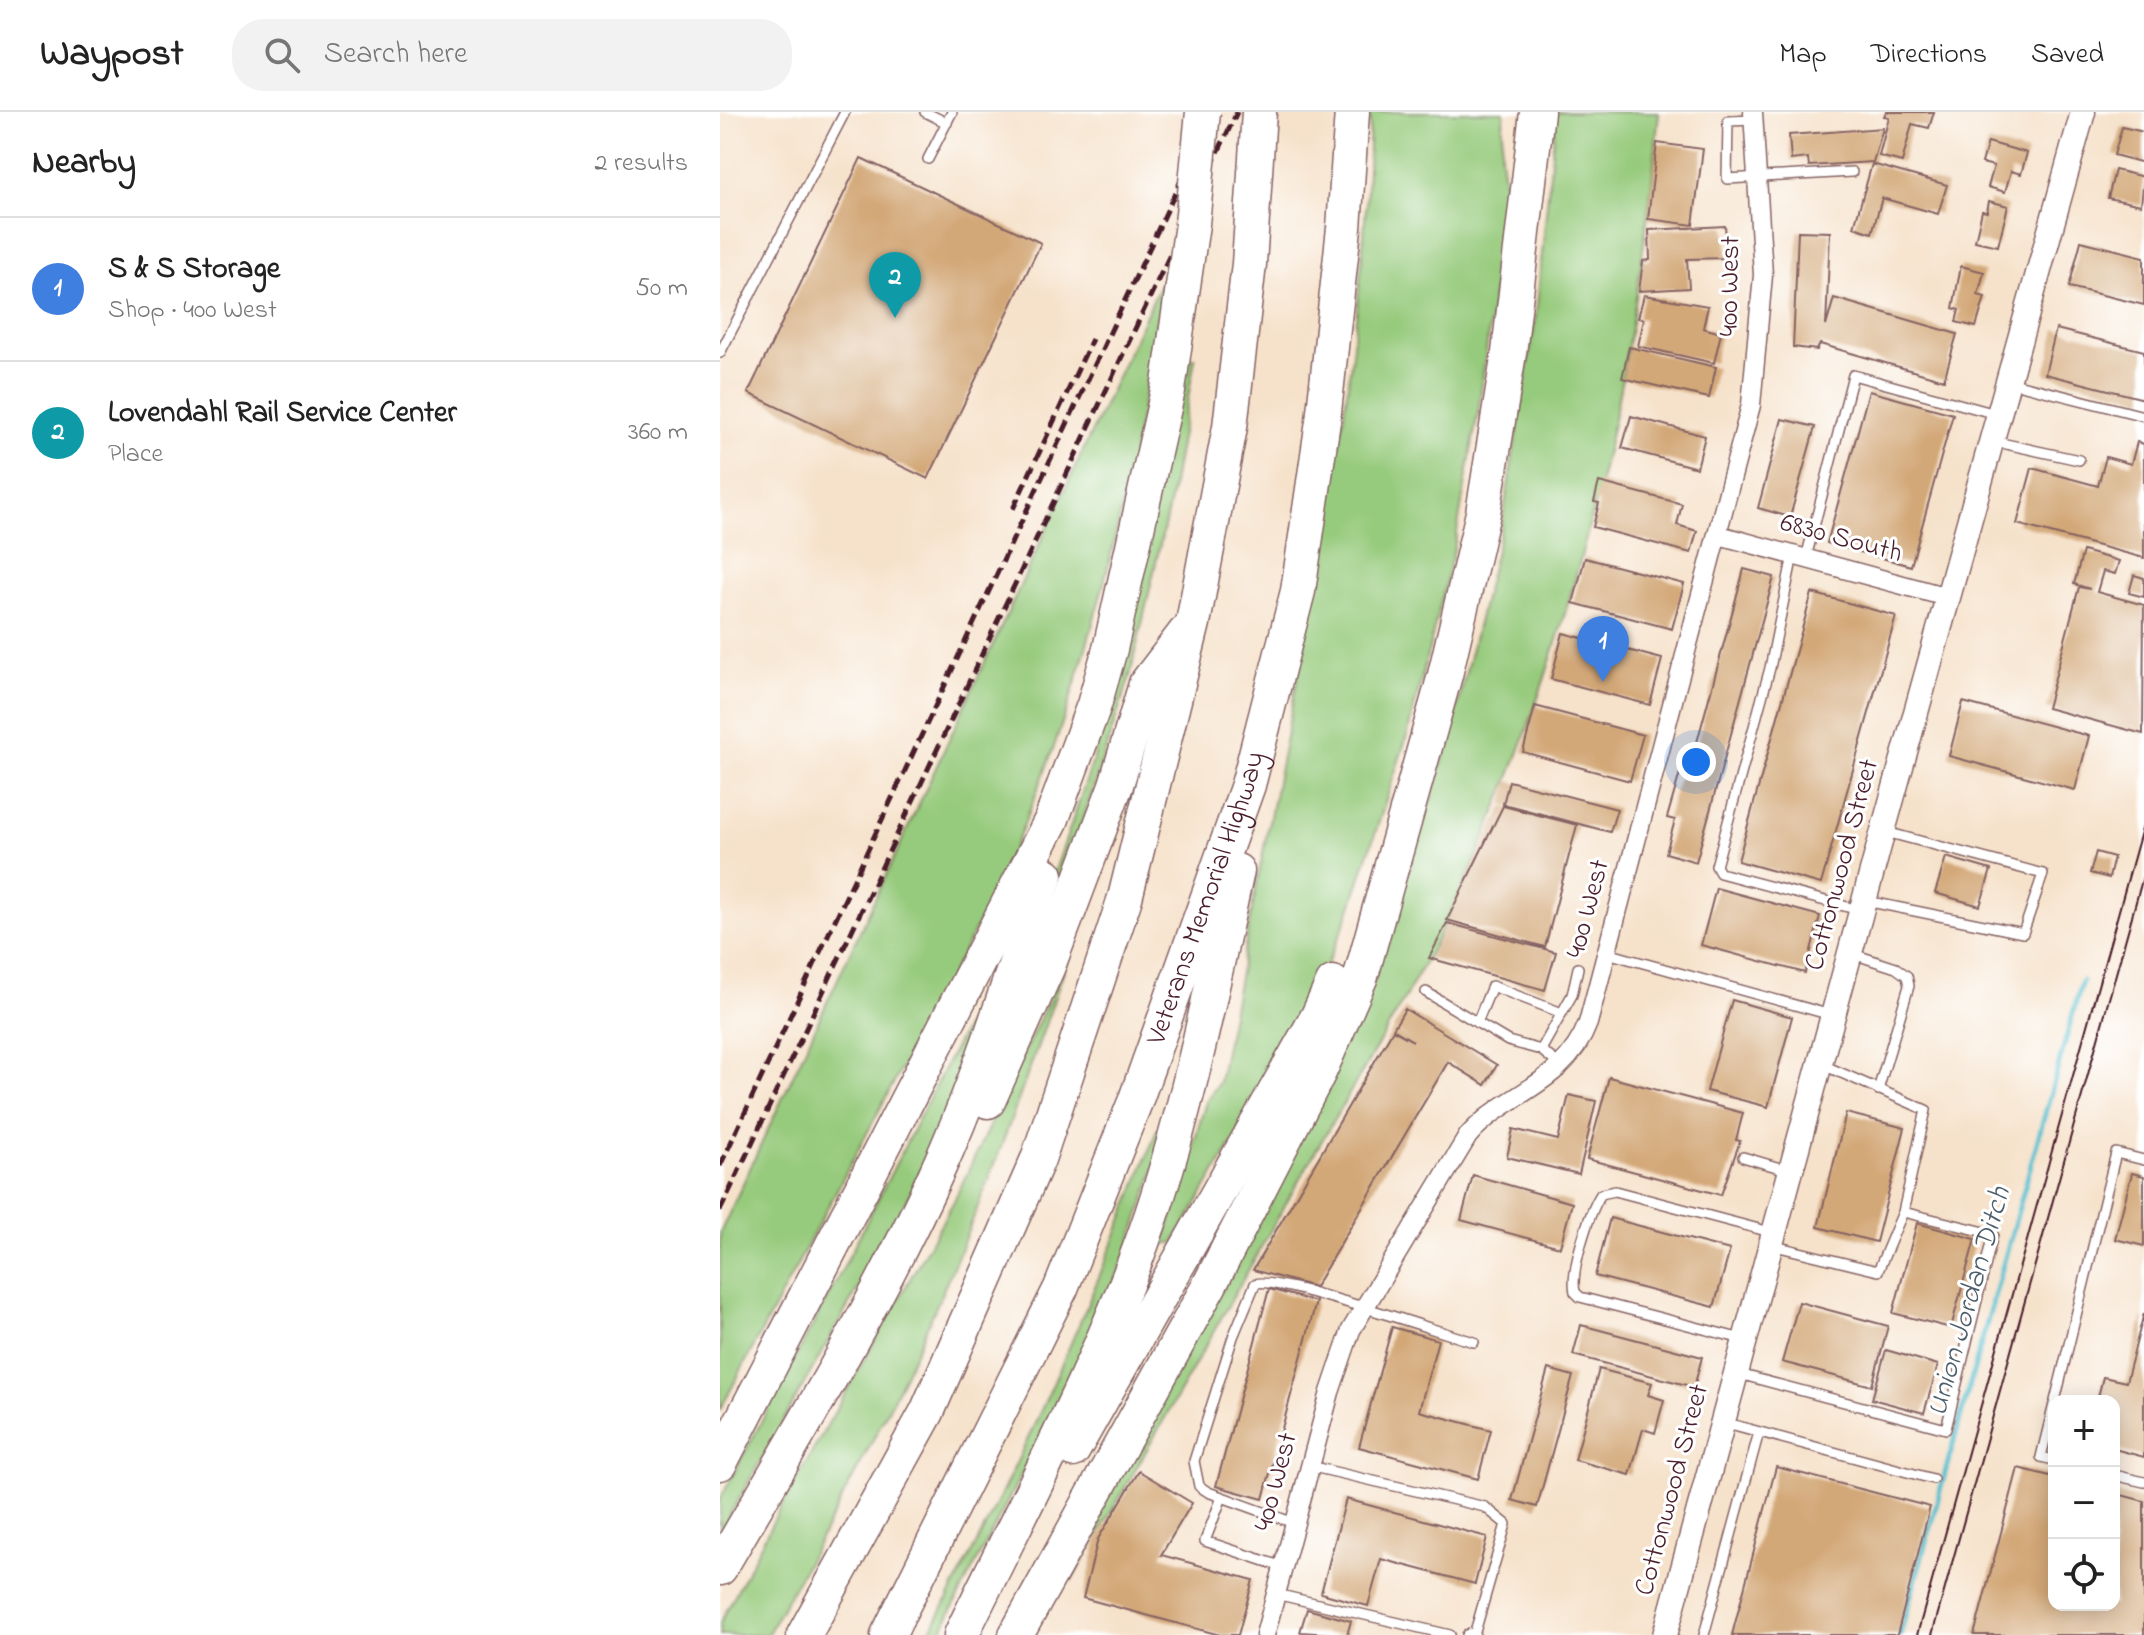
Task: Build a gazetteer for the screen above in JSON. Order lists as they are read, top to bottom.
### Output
{
  "streets": {
    "highway": ["Veterans Memorial Highway"],
    "street": ["400 West", "6830 South", "Cottonwood Street"]
  },
  "crossings": [
    ["400 West", "6830 South"],
    ["6830 South", "Cottonwood Street"]
  ],
  "water": ["Union Jordan Ditch"],
  "page": {
    "header": "Waypost",
    "search": "Search here",
    "nav": ["Map", "Directions", "Saved"],
    "heading": ["Nearby", "2 results"],
    "list": [
      {
        "mark": "1",
        "name": "S & S Storage",
        "note": "Shop · 400 West",
        "value": "50 m"
      },
      {
        "mark": "2",
        "name": "Lovendahl Rail Service Center",
        "note": "Place",
        "value": "360 m"
      }
    ],
    "pins": ["2", "1"],
    "map_buttons": ["+", "−"]
  }
}
